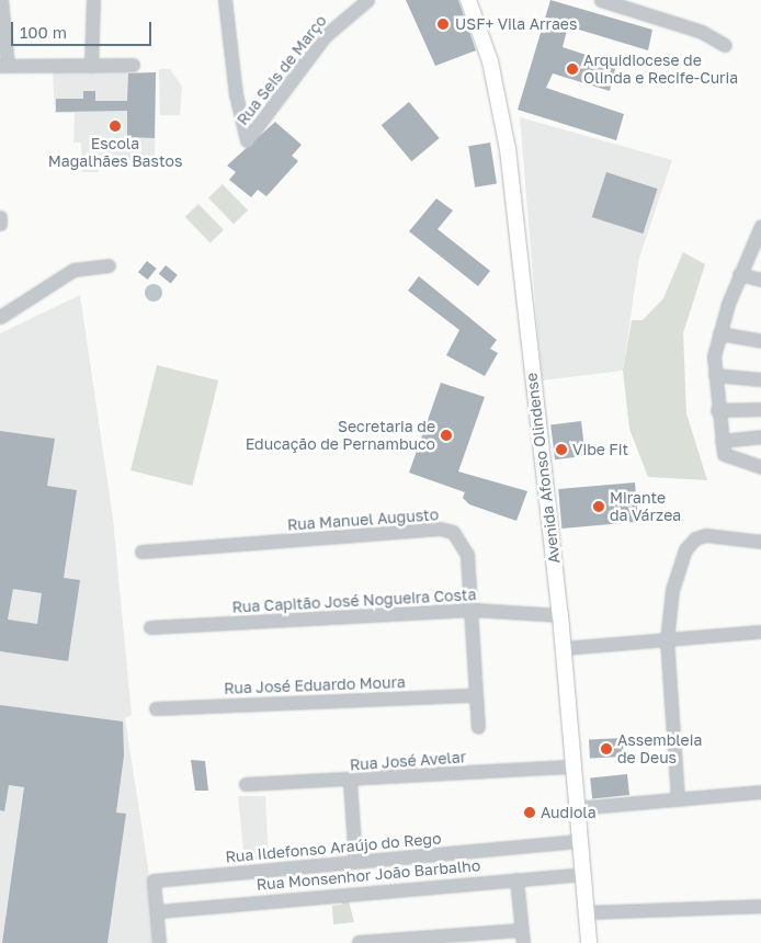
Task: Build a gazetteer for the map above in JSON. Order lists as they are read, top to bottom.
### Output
{
  "streets": {
    "main road": ["Avenida Afonso Olindense"],
    "street": [
      "Rua Seis de Março",
      "Rua Manuel Augusto",
      "Rua Capitão José Nogueira Costa",
      "Rua José Eduardo Moura",
      "Rua José Avelar",
      "Rua Ildefonso Araújo do Rego",
      "Rua Monsenhor João Barbalho"
    ]
  },
  "crossings": [
    ["Avenida Afonso Olindense", "Rua Capitão José Nogueira Costa"],
    ["Avenida Afonso Olindense", "Rua José Avelar"],
    ["Avenida Afonso Olindense", "Rua Ildefonso Araújo do Rego"],
    ["Avenida Afonso Olindense", "Rua Monsenhor João Barbalho"],
    ["Rua Manuel Augusto", "Rua Capitão José Nogueira Costa"],
    ["Rua Manuel Augusto", "Rua José Eduardo Moura"],
    ["Rua Ildefonso Araújo do Rego", "Rua Monsenhor João Barbalho"]
  ],
  "places": [
    "USF+ Vila Arraes",
    "Arquidiocese de Olinda e Recife-Curia",
    "Escola Magalhães Bastos",
    "Secretaria de Educação de Pernambuco",
    "Vibe Fit",
    "Mirante da Várzea",
    "Assembleia de Deus",
    "Audiola"
  ],
  "scale_bar": "100 m"
}
